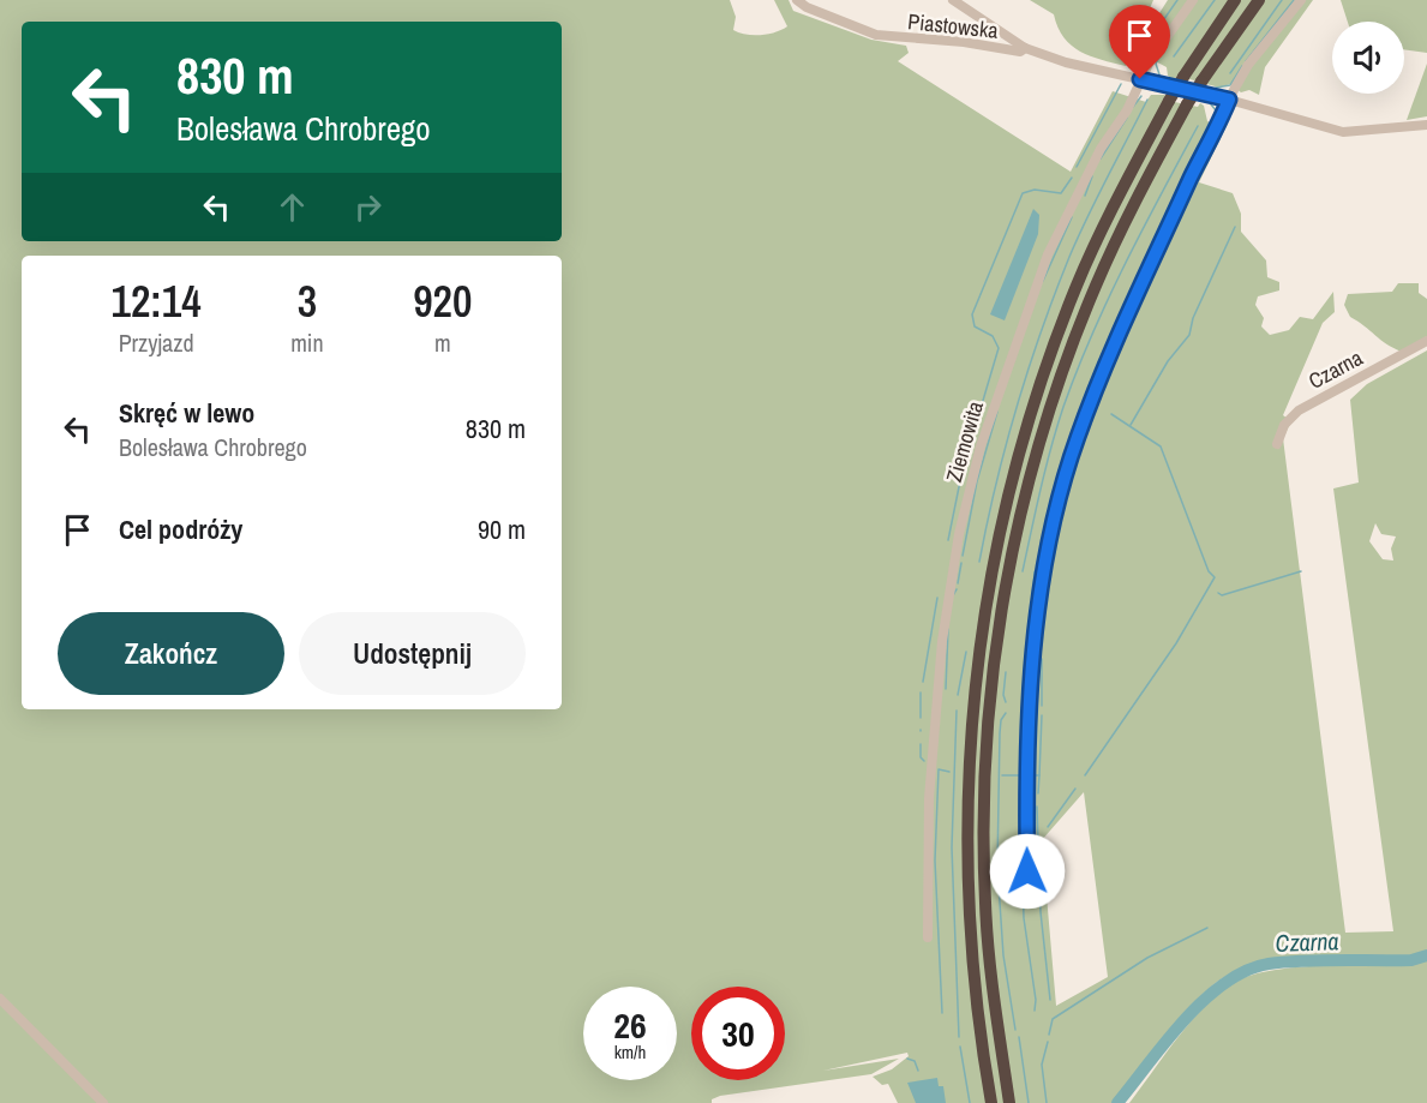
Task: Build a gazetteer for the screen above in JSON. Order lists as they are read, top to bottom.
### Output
{
  "streets": {
    "street": ["Piastowska", "Czarna", "Ziemowita"]
  },
  "water": ["Czarna"],
  "page": {
    "turn": ["830 m", "Bolesława Chrobrego"],
    "eta": [
      "12:14",
      "Przyjazd",
      "3",
      "min",
      "920",
      "m"
    ],
    "list": [
      {
        "name": "Skręć w lewo",
        "note": "Bolesława Chrobrego",
        "value": "830 m"
      },
      {
        "name": "Cel podróży",
        "value": "90 m"
      }
    ],
    "buttons": ["Zakończ", "Udostępnij"],
    "speed": "26 km/h",
    "limit": "30"
  }
}
